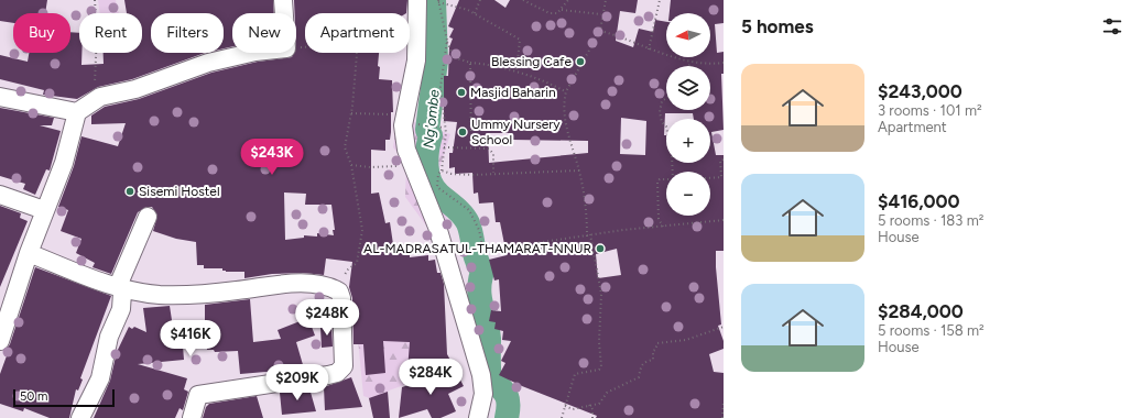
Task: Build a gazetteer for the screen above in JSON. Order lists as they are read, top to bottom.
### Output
{
  "water": ["Ng'ombe"],
  "places": [
    "Blessing Cafe",
    "Masjid Baharin",
    "Ummy Nursery School",
    "Sisemi Hostel",
    "AL-MADRASATUL-THAMARAT-NNUR"
  ],
  "scale_bar": "50 m",
  "north": "left",
  "page": {
    "heading": "5 homes",
    "map_buttons": ["+", "−"],
    "chip": [
      "Buy",
      "Rent",
      "Filters",
      "New",
      "Apartment"
    ],
    "list": [
      {
        "name": "$243,000",
        "note": "3 rooms · 101 m² · Apartment"
      },
      {
        "name": "$416,000",
        "note": "5 rooms · 183 m² · House"
      },
      {
        "name": "$284,000",
        "note": "5 rooms · 158 m² · House"
      }
    ],
    "price": [
      "$243K",
      "$248K",
      "$416K",
      "$284K",
      "$209K"
    ],
    "scale": "50 m"
  }
}
